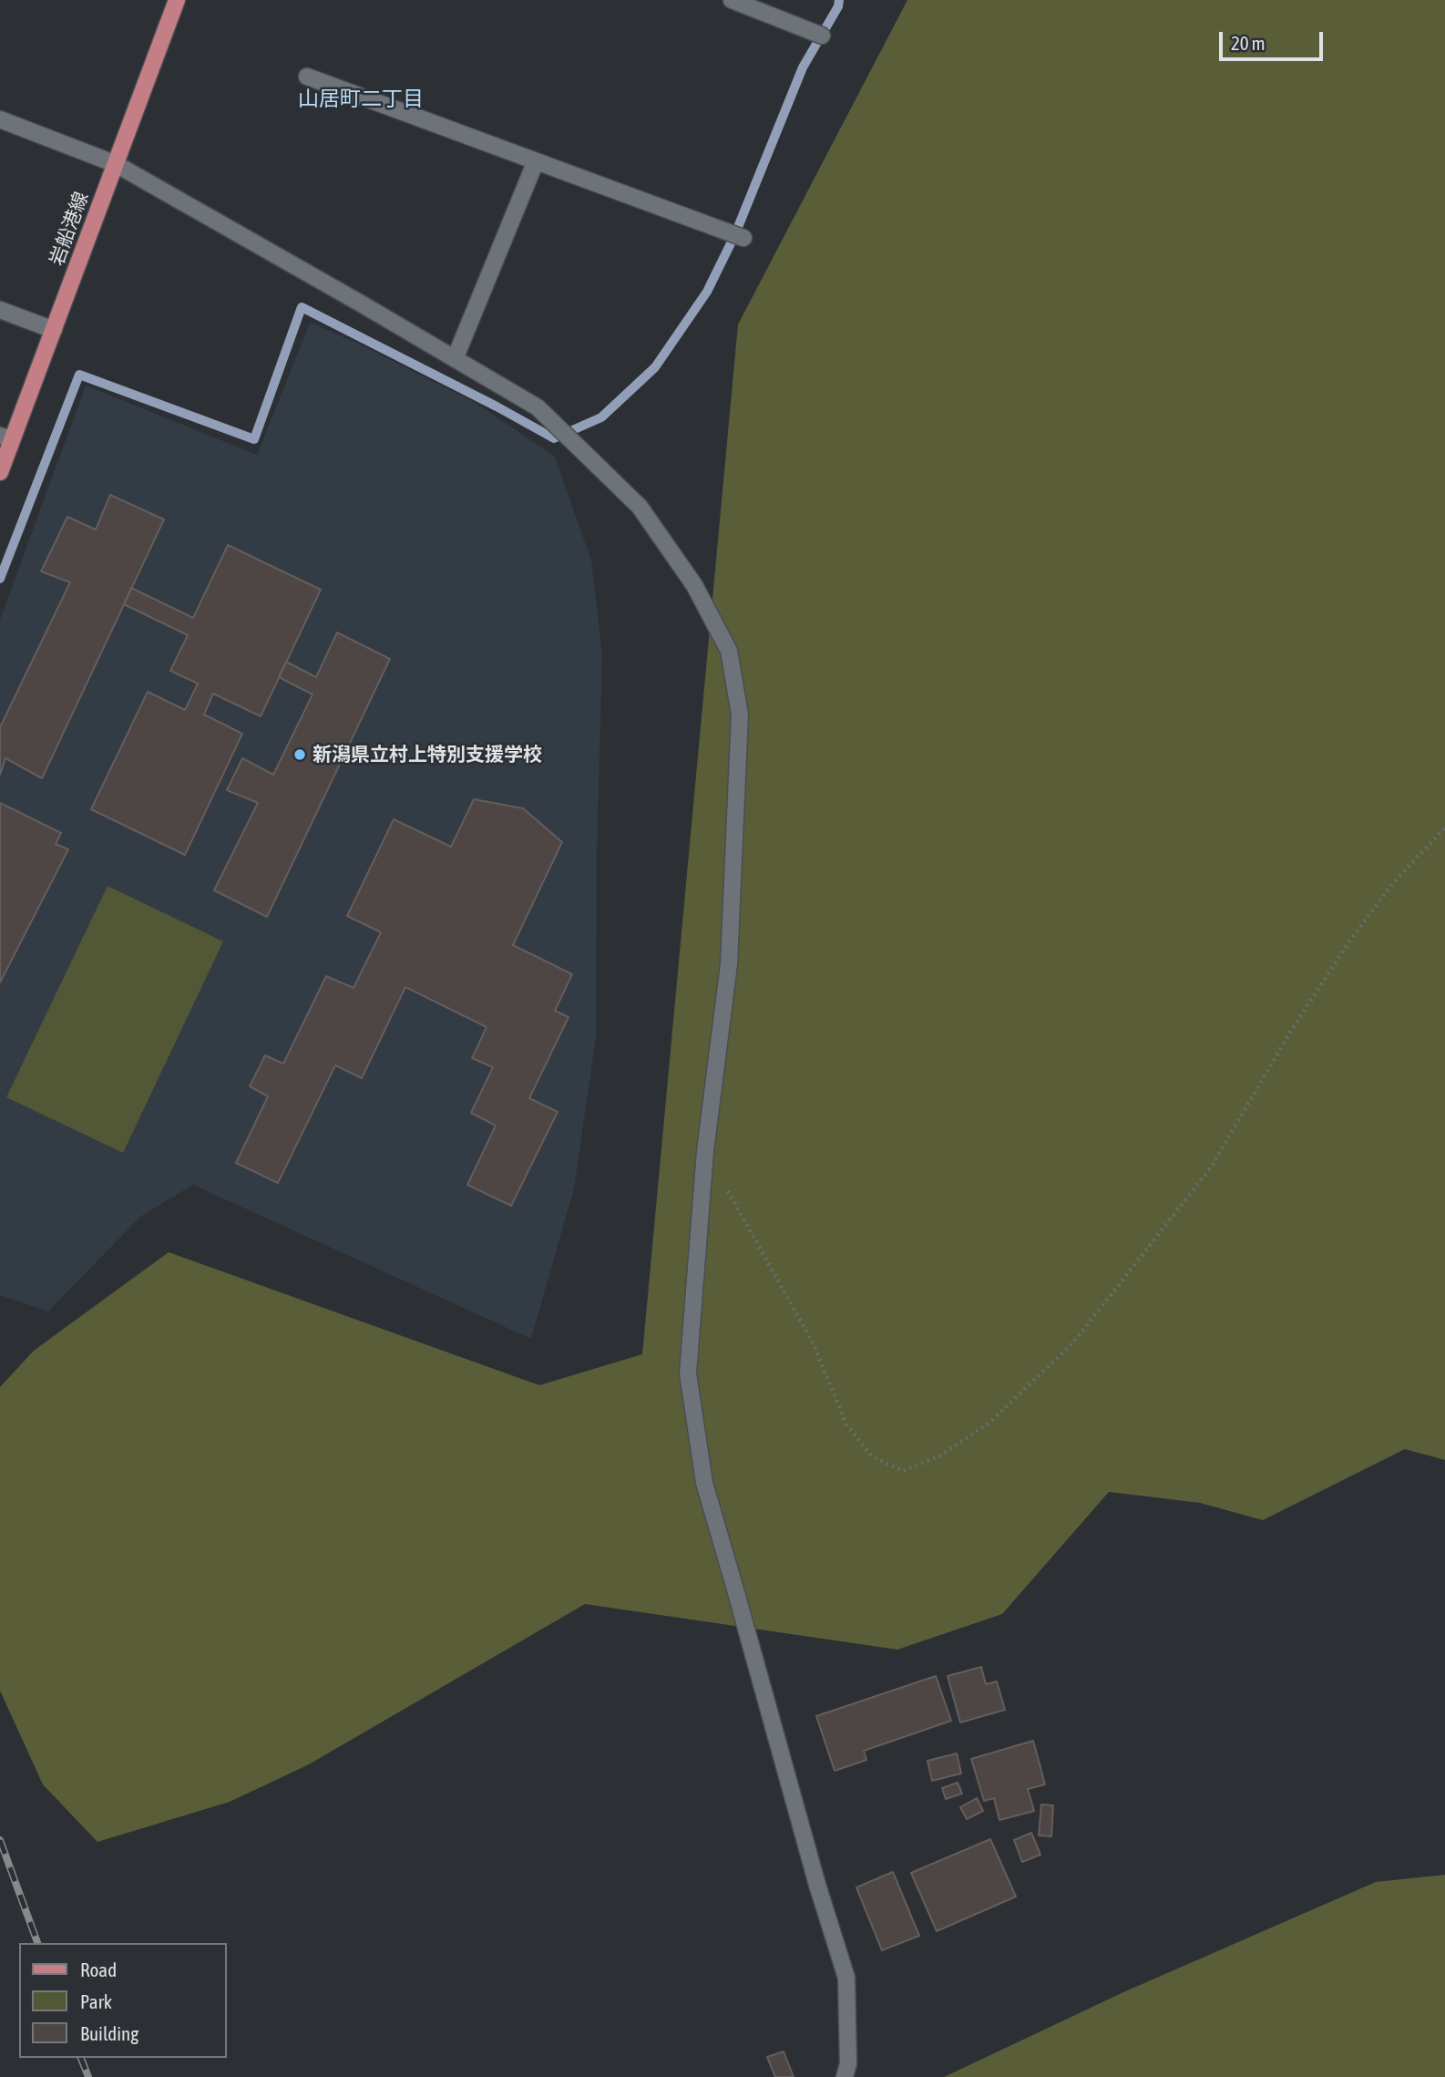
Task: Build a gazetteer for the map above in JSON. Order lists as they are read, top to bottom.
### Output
{
  "streets": {
    "main road": ["岩船港線"]
  },
  "districts": ["山居町二丁目"],
  "places": ["新潟県立村上特別支援学校"],
  "legend": ["Road", "Park", "Building"],
  "scale_bar": "20 m"
}
